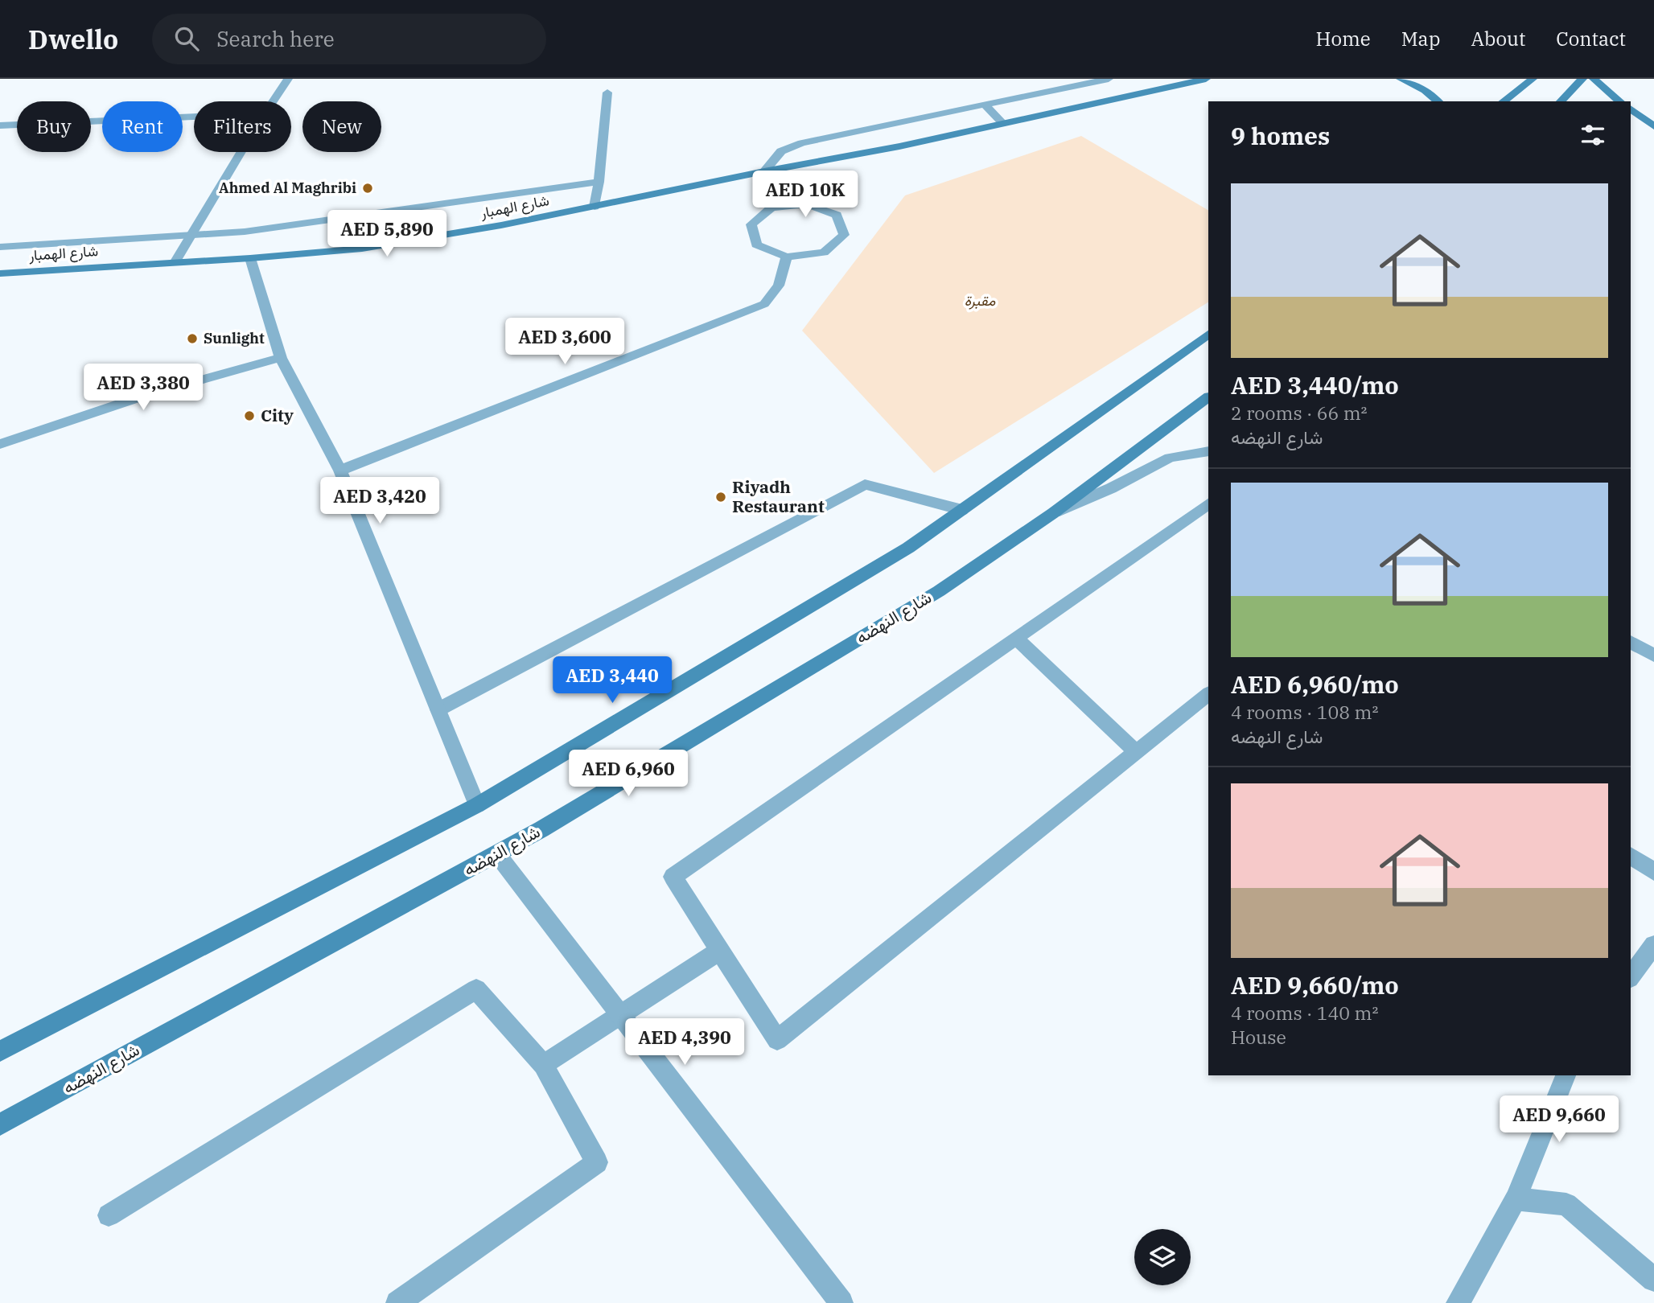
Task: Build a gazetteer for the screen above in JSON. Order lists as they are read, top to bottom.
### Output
{
  "streets": {
    "main road": ["شارع الهمبار", "شارع النهضه"]
  },
  "parks": ["مقبرة"],
  "places": [
    "Ahmed Al Maghribi",
    "Sunlight",
    "City",
    "Riyadh Restaurant"
  ],
  "page": {
    "header": "Dwello",
    "search": "Search here",
    "nav": [
      "Home",
      "Map",
      "About",
      "Contact"
    ],
    "chip": [
      "Buy",
      "Rent",
      "Filters",
      "New"
    ],
    "heading": "9 homes",
    "list": [
      {
        "name": "AED 3,440/mo",
        "note": "2 rooms · 66 m² · شارع النهضه"
      },
      {
        "name": "AED 6,960/mo",
        "note": "4 rooms · 108 m² · شارع النهضه"
      },
      {
        "name": "AED 9,660/mo",
        "note": "4 rooms · 140 m² · House"
      }
    ],
    "price": [
      "AED 10K",
      "AED 5,890",
      "AED 3,600",
      "AED 3,380",
      "AED 3,420",
      "AED 3,440",
      "AED 6,960",
      "AED 4,390",
      "AED 9,660"
    ]
  }
}
